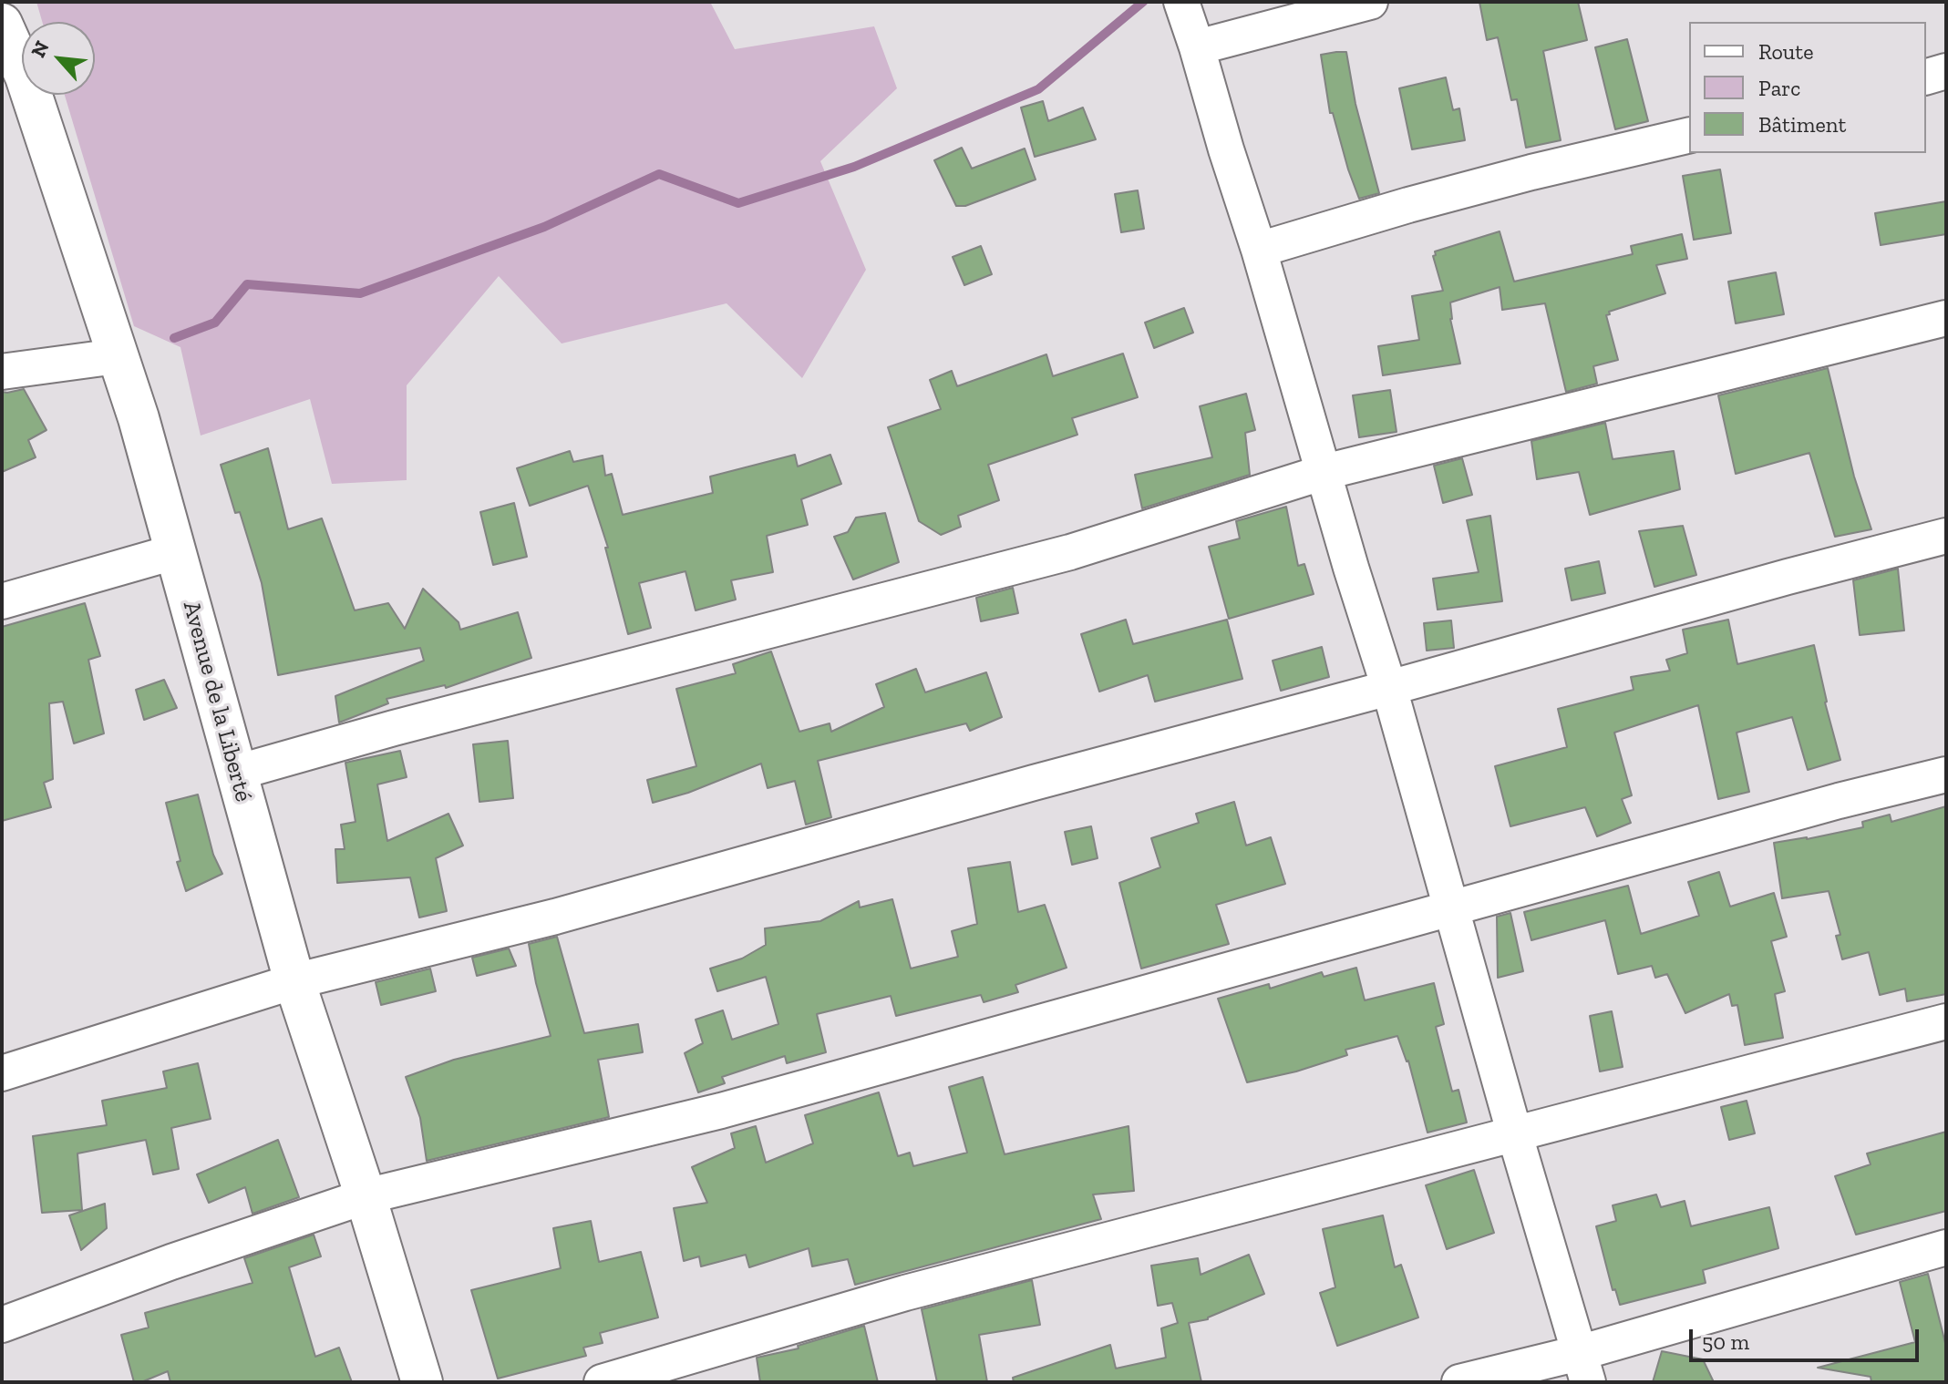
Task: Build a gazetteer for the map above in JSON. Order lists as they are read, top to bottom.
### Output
{
  "streets": {
    "street": ["Avenue de la Liberté"]
  },
  "legend": ["Route", "Parc", "Bâtiment"],
  "scale_bar": "50 m",
  "north": "top left"
}
